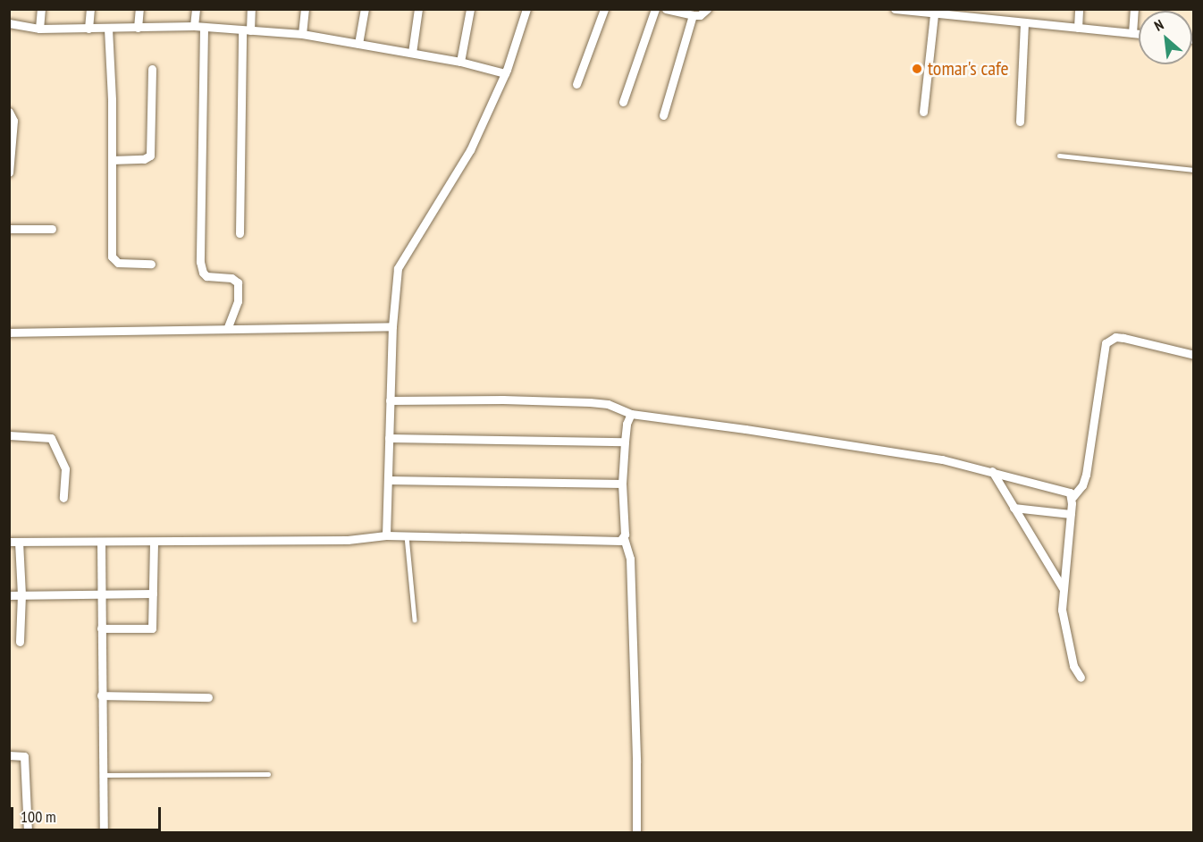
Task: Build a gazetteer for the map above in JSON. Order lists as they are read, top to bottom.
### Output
{
  "places": ["tomar's cafe"],
  "scale_bar": "100 m",
  "north": "top left"
}
